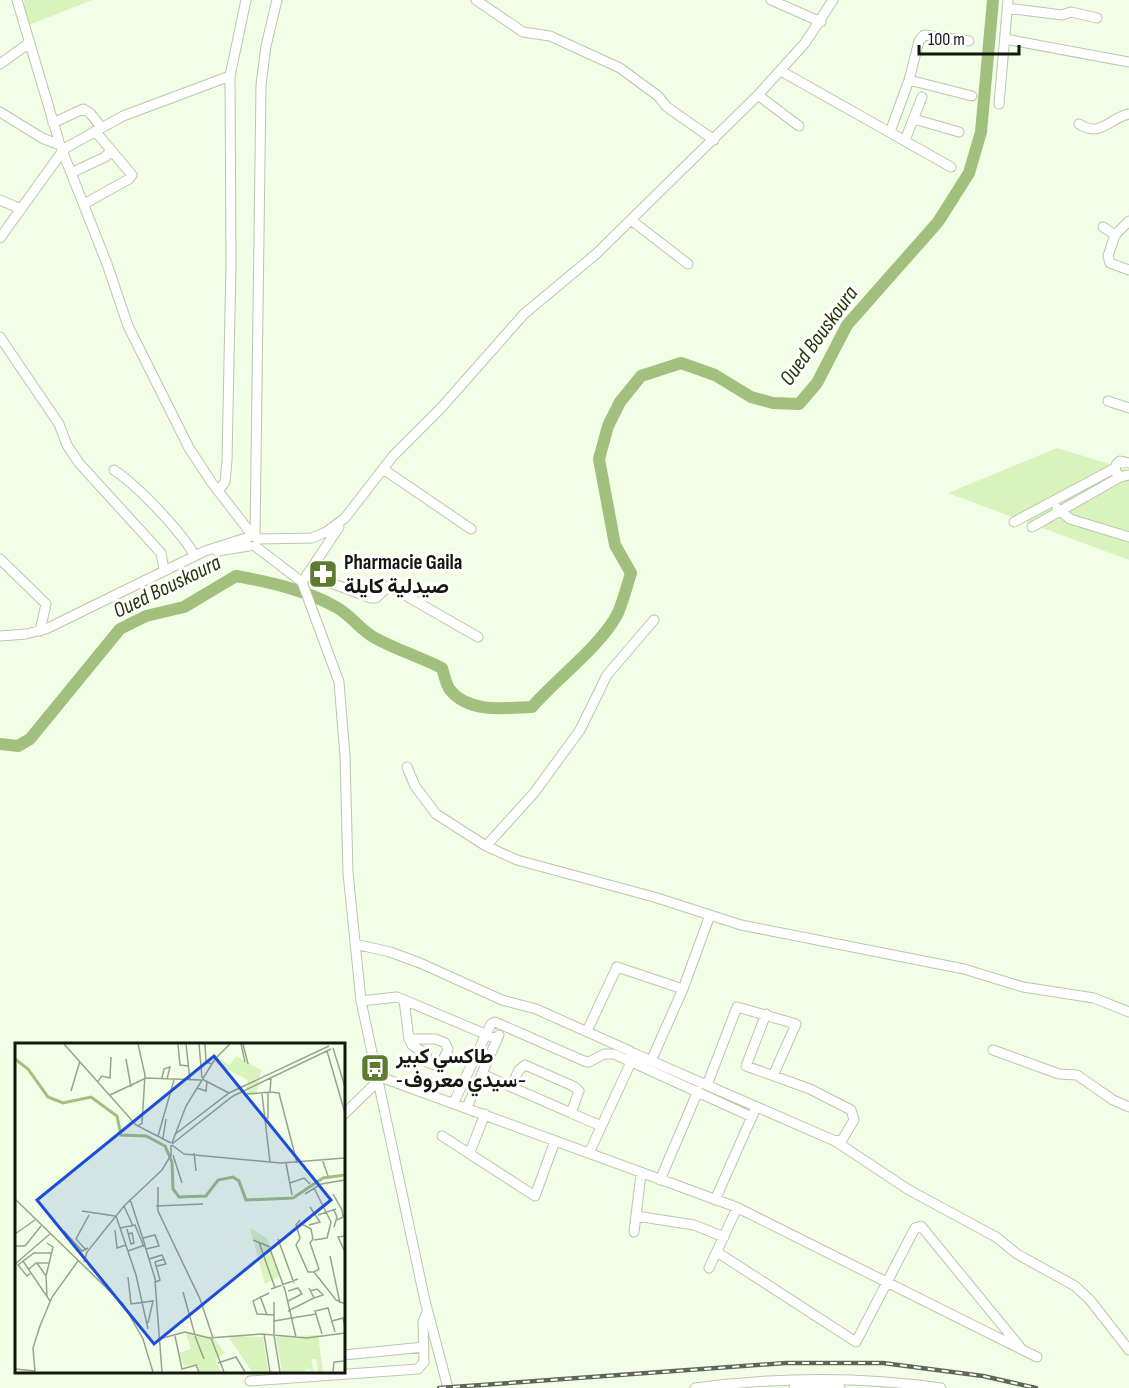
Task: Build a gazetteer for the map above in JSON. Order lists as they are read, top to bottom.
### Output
{
  "water": ["Oued Bouskoura"],
  "places": {
    "pharmacy": ["Pharmacie Gaila صيدلية كايلة"],
    "bus stop": ["طاكسي كبير -سيدي معروف-"]
  },
  "scale_bar": "100 m"
}
